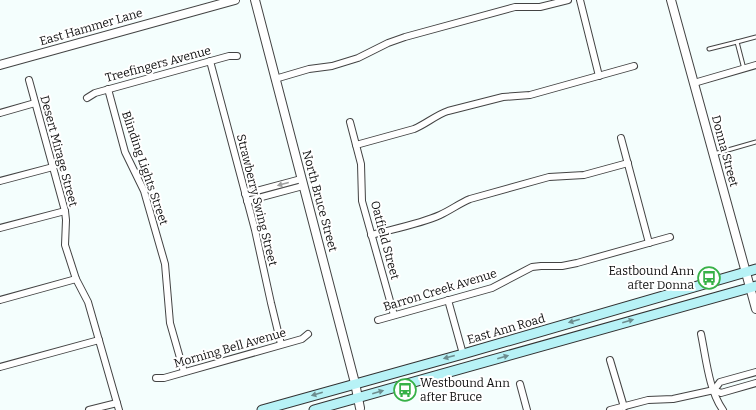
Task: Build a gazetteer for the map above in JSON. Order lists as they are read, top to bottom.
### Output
{
  "streets": {
    "main road": ["East Ann Road"],
    "street": [
      "East Hammer Lane",
      "Treefingers Avenue",
      "Desert Mirage Street",
      "Donna Street",
      "Blinding Lights Street",
      "Strawberry Swing Street",
      "North Bruce Street",
      "Oatfield Street",
      "Barron Creek Avenue",
      "Morning Bell Avenue"
    ]
  },
  "crossings": [
    ["Treefingers Avenue", "Blinding Lights Street"],
    ["Treefingers Avenue", "Strawberry Swing Street"],
    ["Donna Street", "East Ann Road"],
    ["Blinding Lights Street", "Morning Bell Avenue"],
    ["Strawberry Swing Street", "Morning Bell Avenue"],
    ["North Bruce Street", "East Ann Road"],
    ["Oatfield Street", "Barron Creek Avenue"]
  ],
  "places": {
    "bus stop": ["Eastbound Ann after Donna", "Westbound Ann after Bruce"]
  }
}
